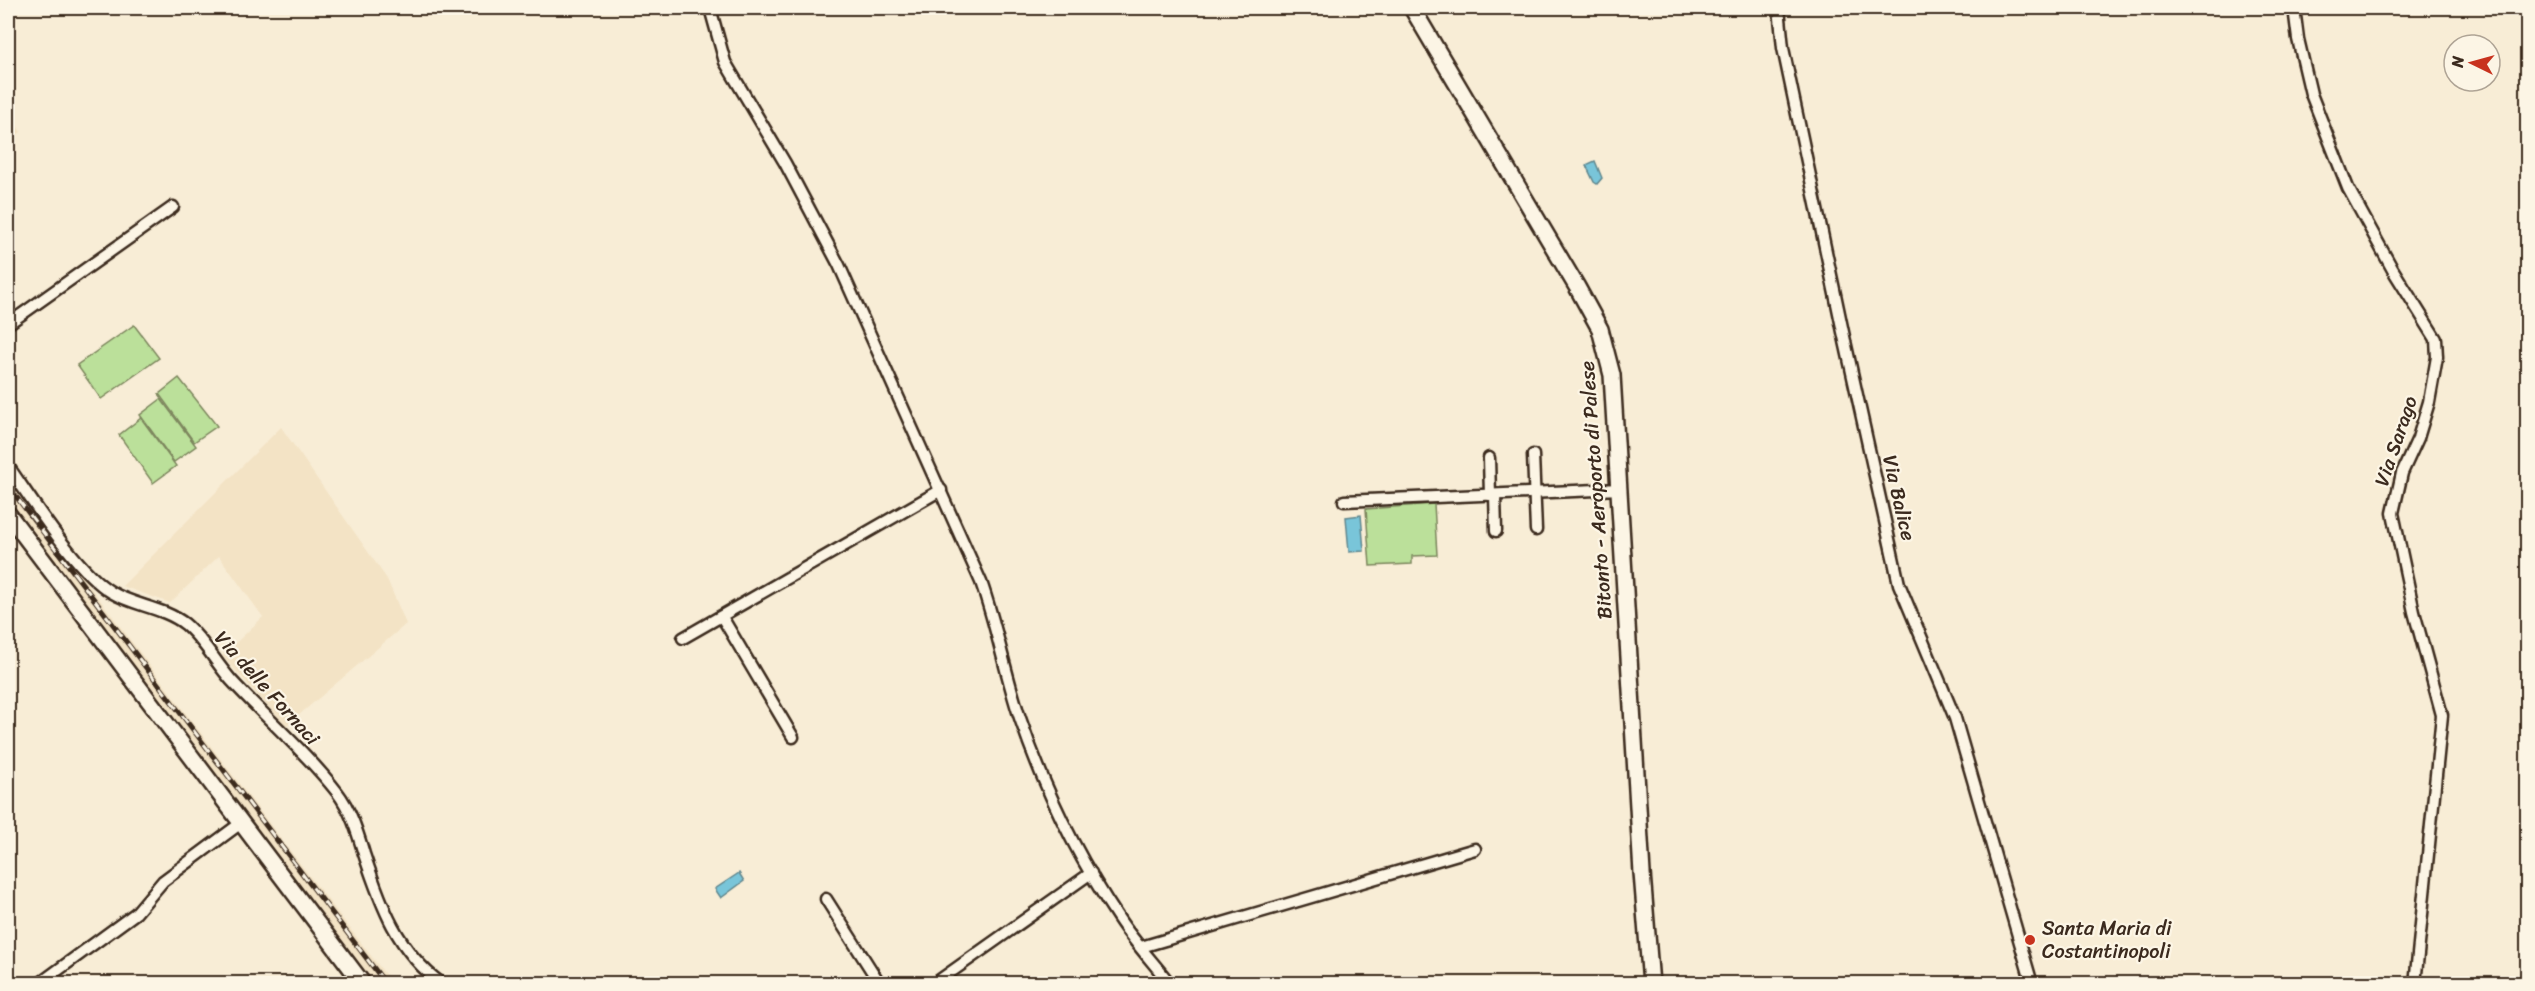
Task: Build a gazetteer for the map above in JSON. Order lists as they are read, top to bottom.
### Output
{
  "streets": {
    "main road": ["Bitonto - Aeroporto di Palese"],
    "street": ["Via Sarago", "Via Balice", "Via delle Fornaci"]
  },
  "places": ["Santa Maria di Costantinopoli"],
  "north": "left"
}
